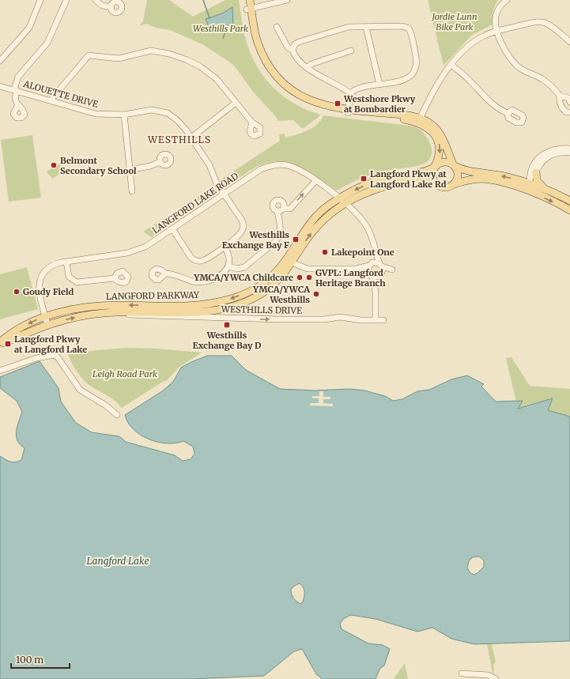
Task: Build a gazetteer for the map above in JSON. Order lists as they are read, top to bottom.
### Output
{
  "streets": {
    "main road": ["LANGFORD PARKWAY"],
    "street": ["ALOUETTE DRIVE", "LANGFORD LAKE ROAD", "WESTHILLS DRIVE"]
  },
  "crossings": [
    ["ALOUETTE DRIVE", "LANGFORD LAKE ROAD"],
    ["LANGFORD LAKE ROAD", "LANGFORD PARKWAY"],
    ["LANGFORD PARKWAY", "WESTHILLS DRIVE"]
  ],
  "districts": ["WESTHILLS"],
  "water": ["Langford Lake"],
  "parks": ["Jordie Lunn Bike Park", "Westhills Park", "Leigh Road Park"],
  "places": {
    "transit": [
      "Westshore Pkwy at Bombardier",
      "Langford Pkwy at Langford Lake Rd",
      "Westhills Exchange Bay F",
      "Westhills Exchange Bay D",
      "Langford Pkwy at Langford Lake"
    ],
    "other": [
      "Belmont Secondary School",
      "Lakepoint One",
      "YMCA/YWCA Childcare",
      "GVPL: Langford Heritage Branch",
      "Goudy Field",
      "YMCA/YWCA Westhills"
    ]
  },
  "scale_bar": "100 m"
}
